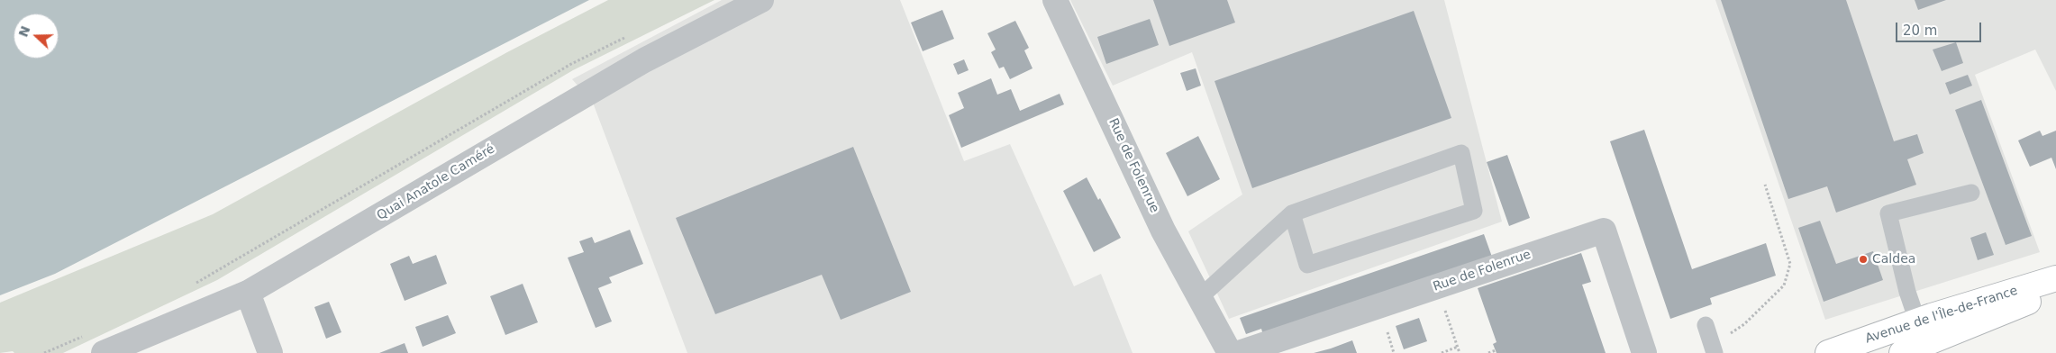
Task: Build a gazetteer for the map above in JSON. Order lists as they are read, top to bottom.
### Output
{
  "streets": {
    "main road": ["Avenue de l'Île-de-France"],
    "street": ["Rue de Folenrue", "Quai Anatole Caméré"]
  },
  "places": ["Caldea"],
  "scale_bar": "20 m",
  "north": "left"
}
